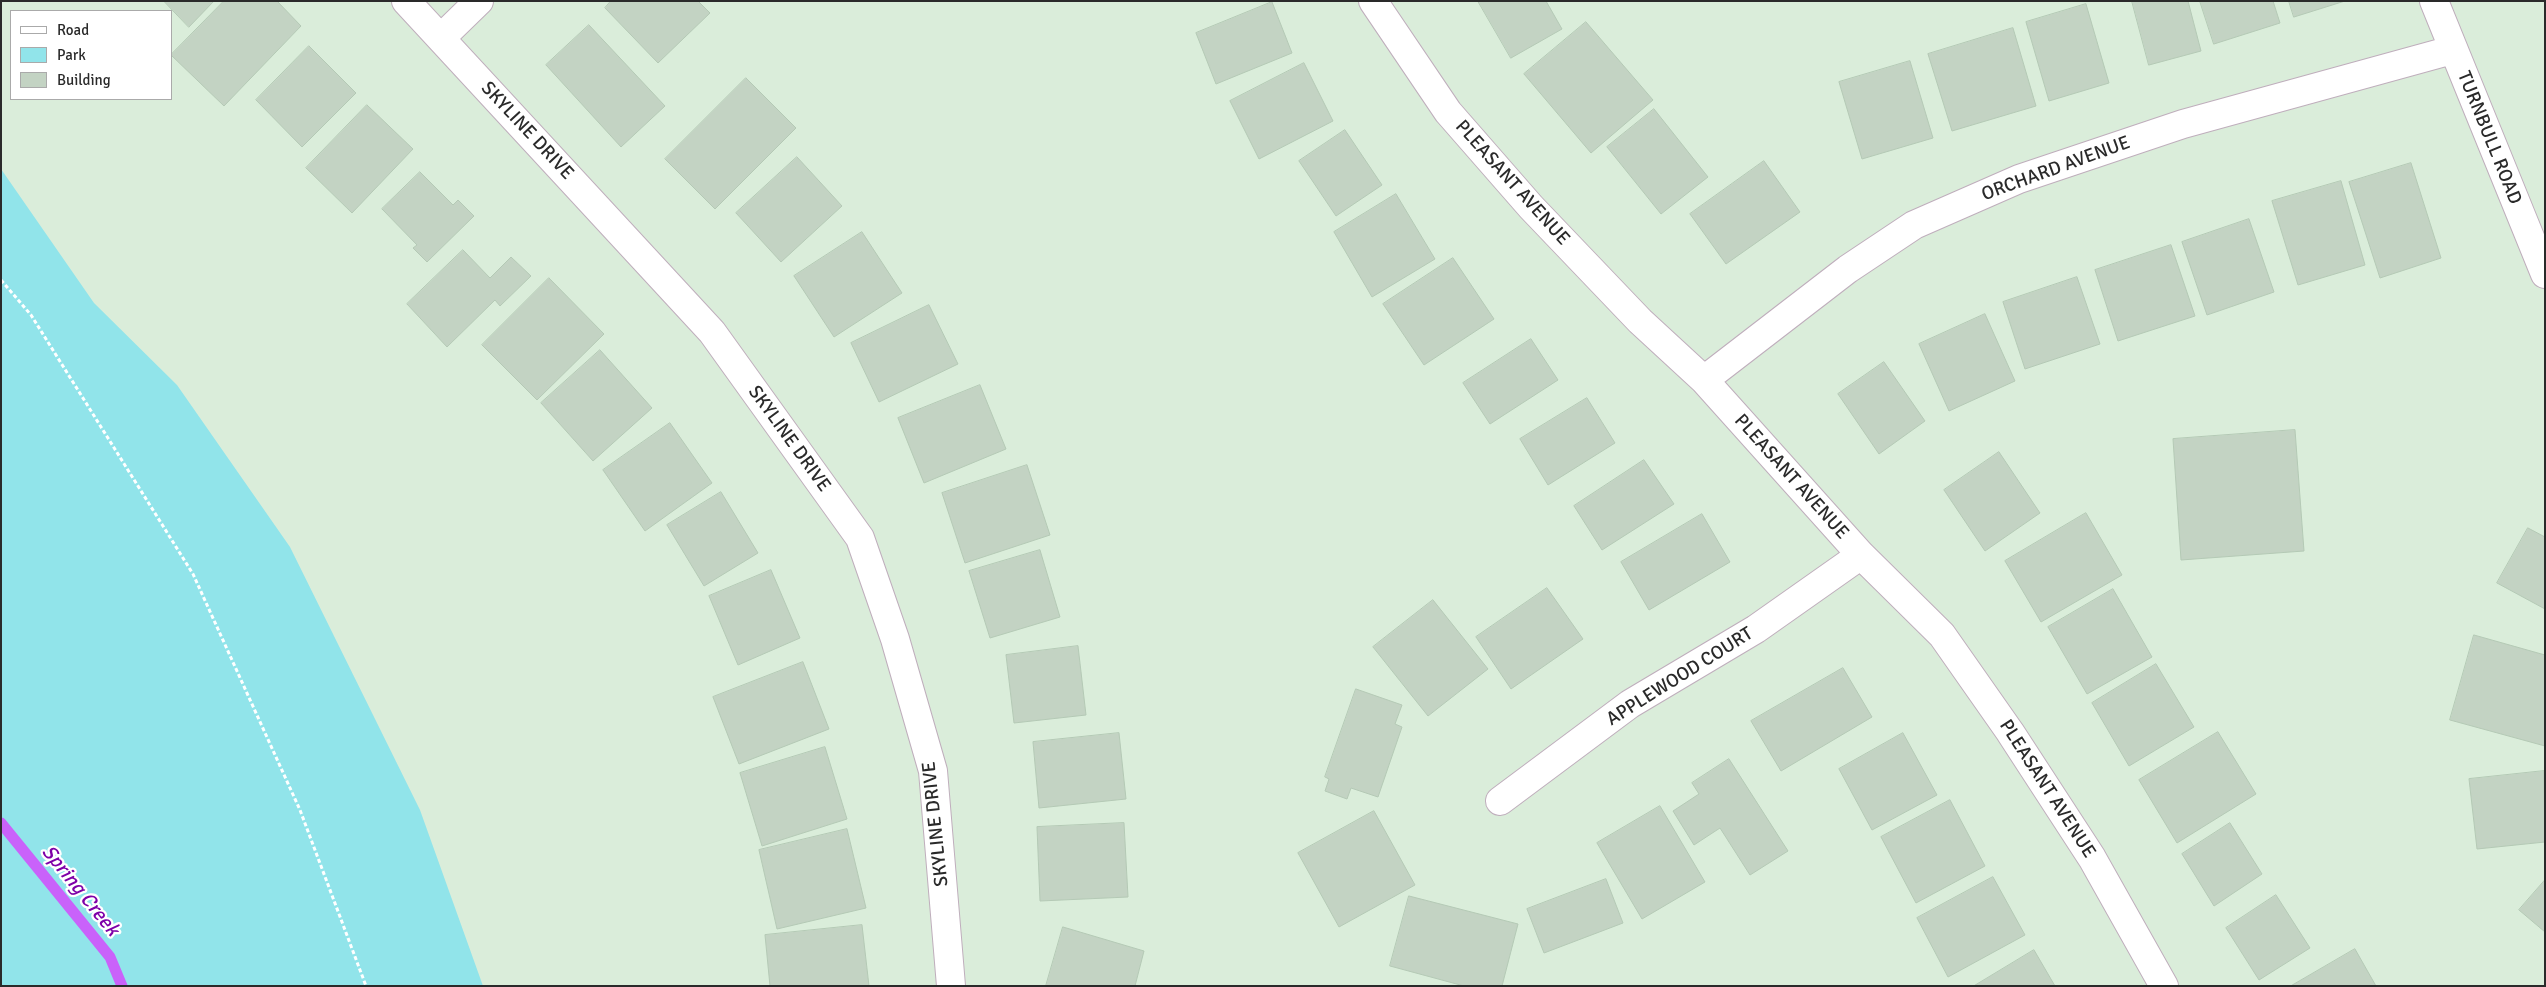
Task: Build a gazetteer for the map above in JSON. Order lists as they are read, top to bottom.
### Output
{
  "streets": {
    "street": [
      "SKYLINE DRIVE",
      "TURNBULL ROAD",
      "ORCHARD AVENUE",
      "PLEASANT AVENUE",
      "APPLEWOOD COURT"
    ]
  },
  "crossings": [
    ["TURNBULL ROAD", "ORCHARD AVENUE"],
    ["ORCHARD AVENUE", "PLEASANT AVENUE"],
    ["PLEASANT AVENUE", "APPLEWOOD COURT"]
  ],
  "water": ["Spring Creek"],
  "legend": ["Road", "Park", "Building"]
}
